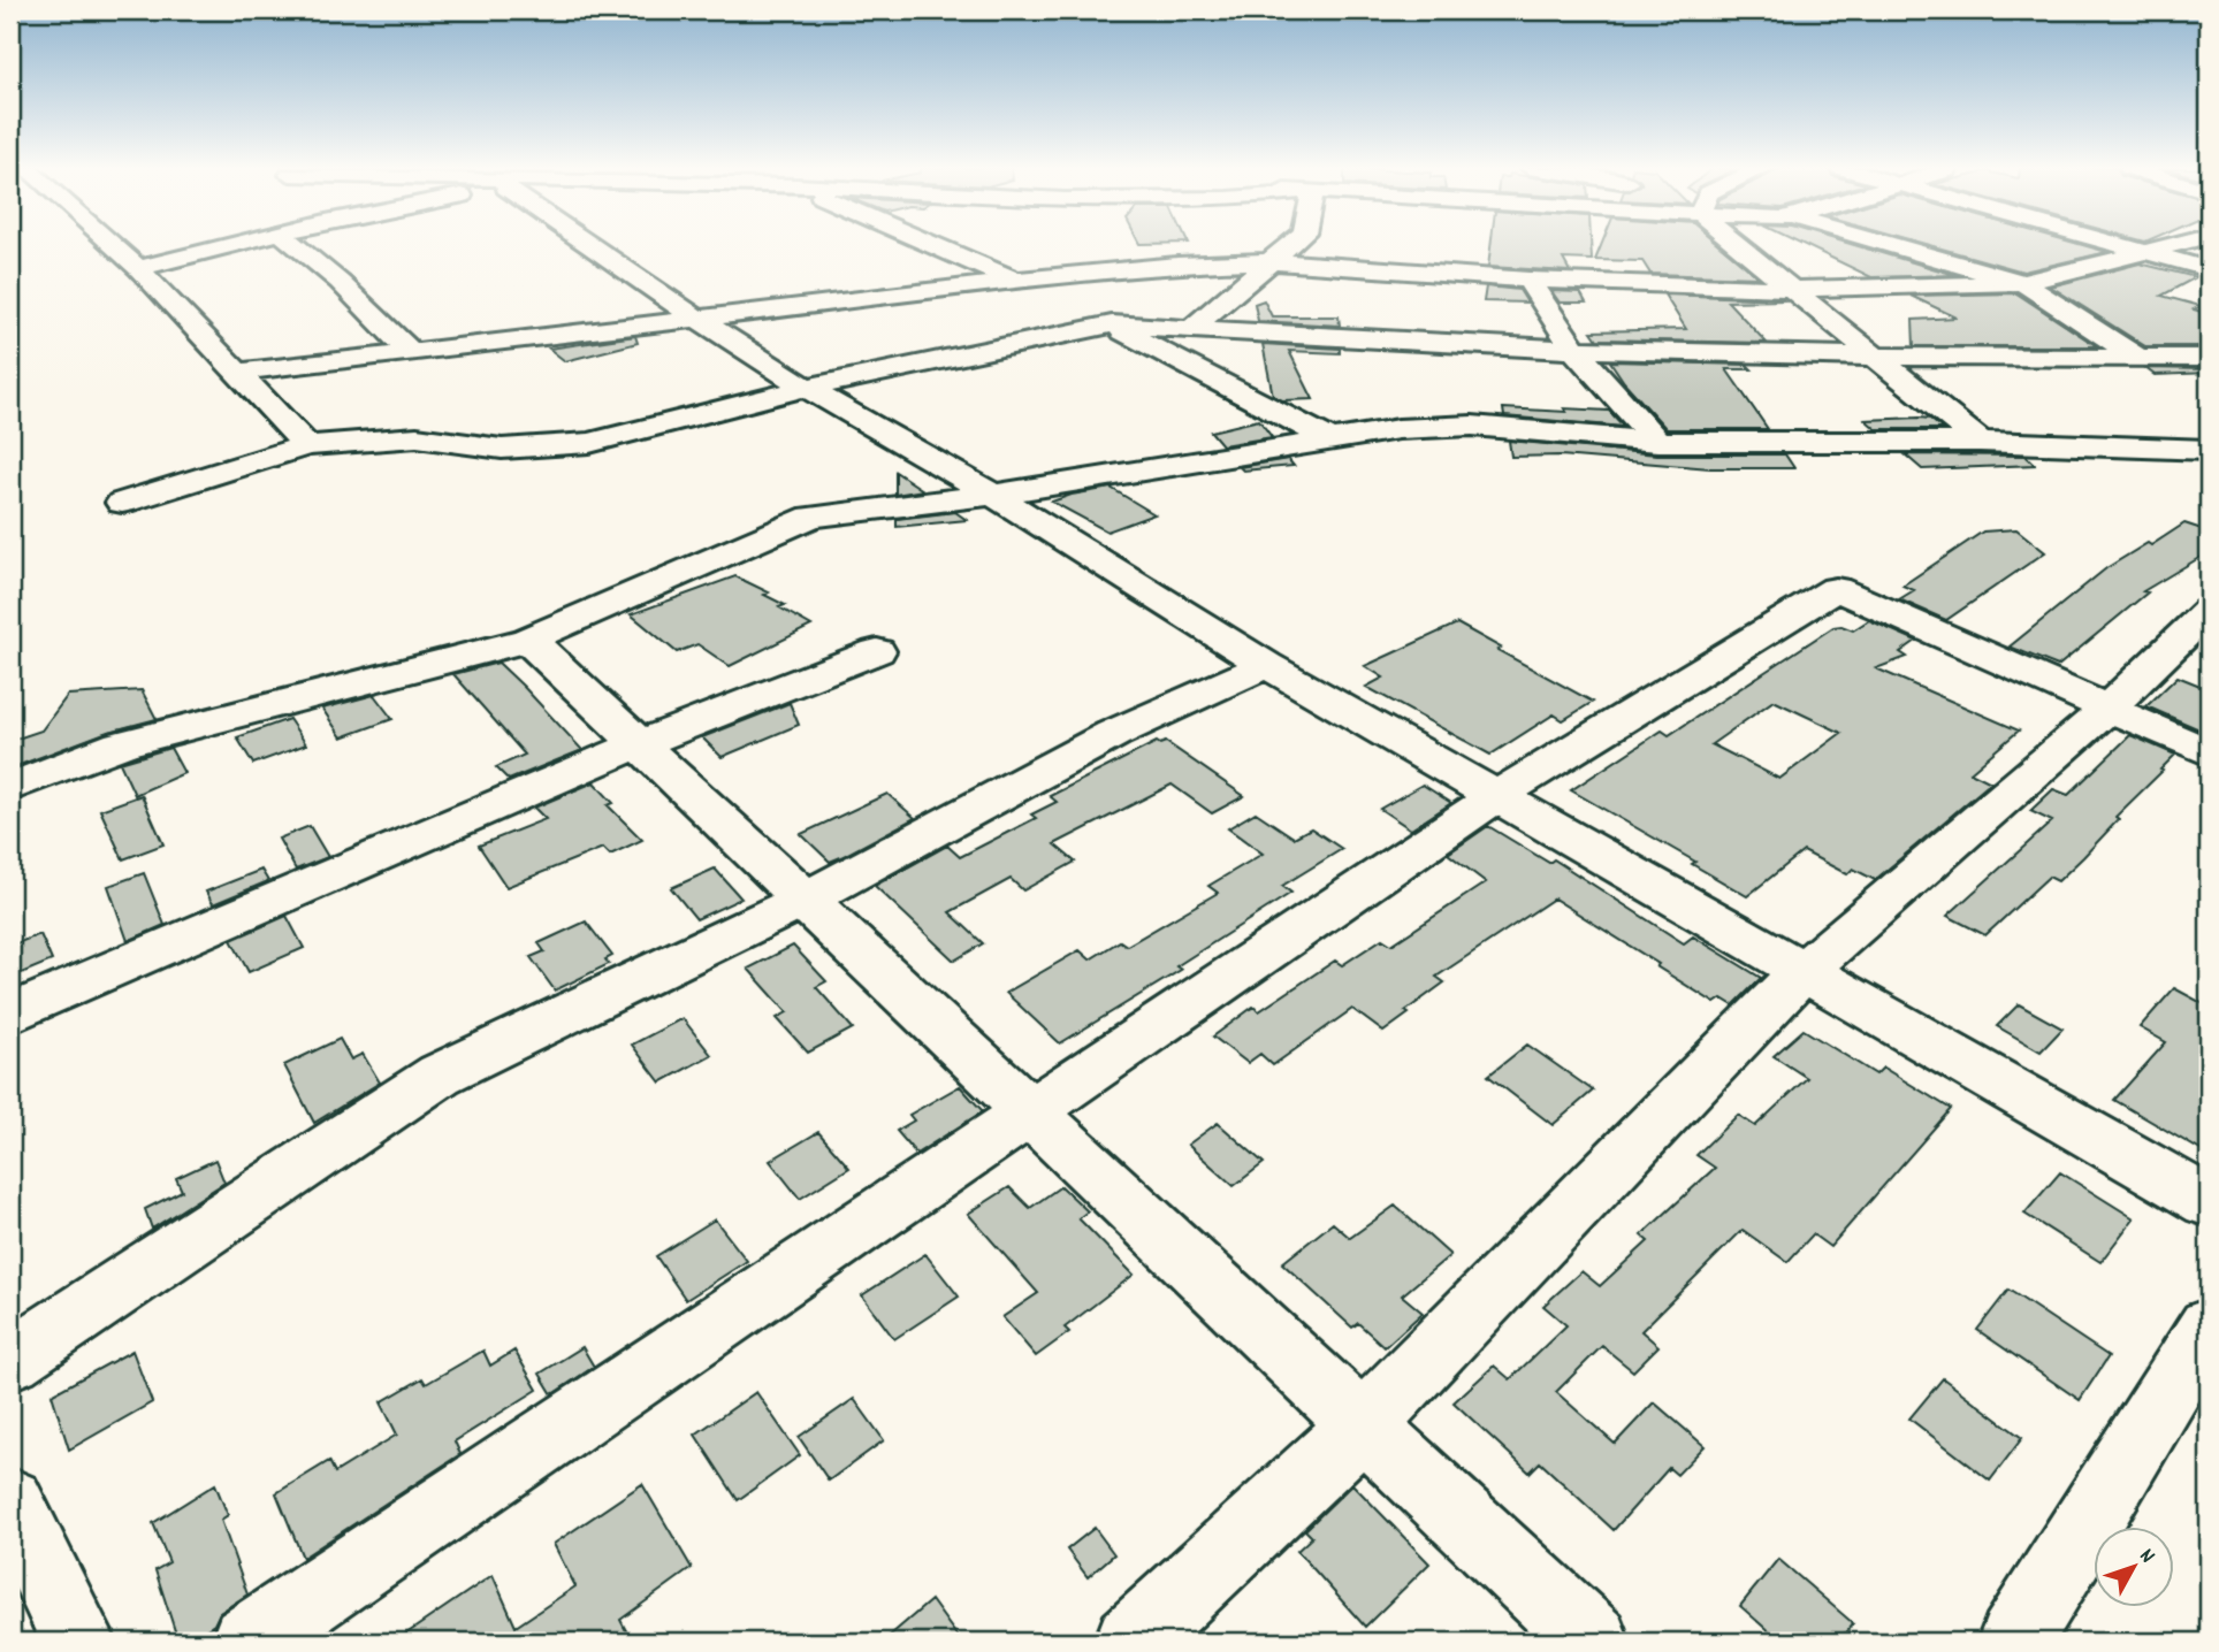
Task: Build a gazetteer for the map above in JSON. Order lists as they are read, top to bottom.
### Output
{
  "north": "top right"
}
